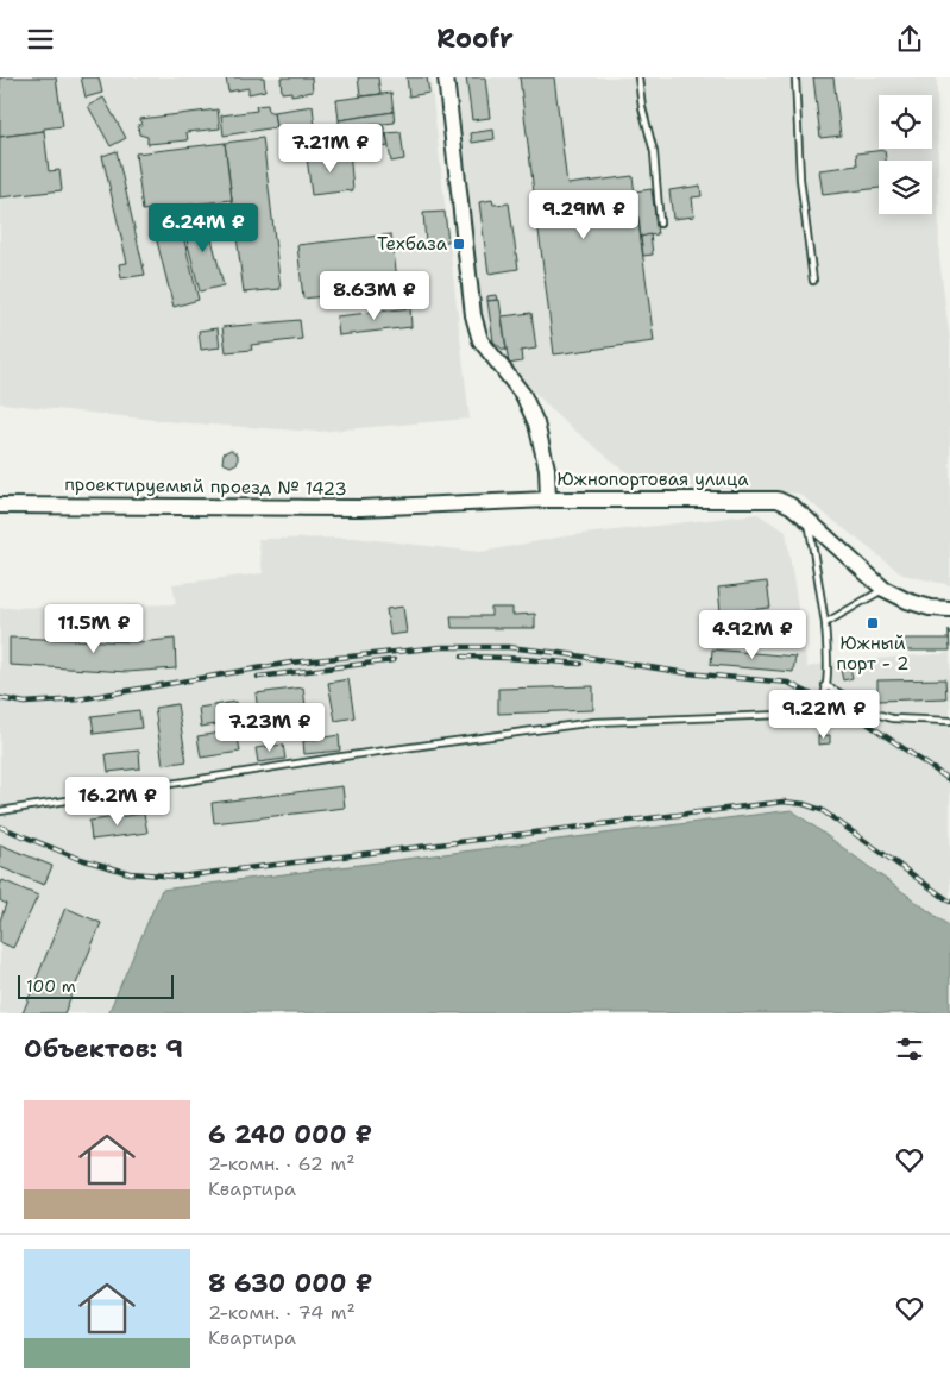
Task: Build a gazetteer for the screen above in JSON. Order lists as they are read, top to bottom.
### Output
{
  "streets": {
    "main road": ["Южнопортовая улица", "проектируемый проезд № 1423"]
  },
  "crossings": [
    ["Южнопортовая улица", "проектируемый проезд № 1423"]
  ],
  "places": {
    "transit": ["Техбаза", "Южный порт - 2"]
  },
  "scale_bar": "100 m",
  "page": {
    "header": "Roofr",
    "price": [
      "7.21M ₽",
      "9.29M ₽",
      "6.24M ₽",
      "8.63M ₽",
      "11.5M ₽",
      "4.92M ₽",
      "9.22M ₽",
      "7.23M ₽",
      "16.2M ₽"
    ],
    "scale": "100 m",
    "heading": "Объектов: 9",
    "list": [
      {
        "name": "6 240 000 ₽",
        "note": "2-комн. · 62 m² · Квартира"
      },
      {
        "name": "8 630 000 ₽",
        "note": "2-комн. · 74 m² · Квартира"
      }
    ]
  }
}
